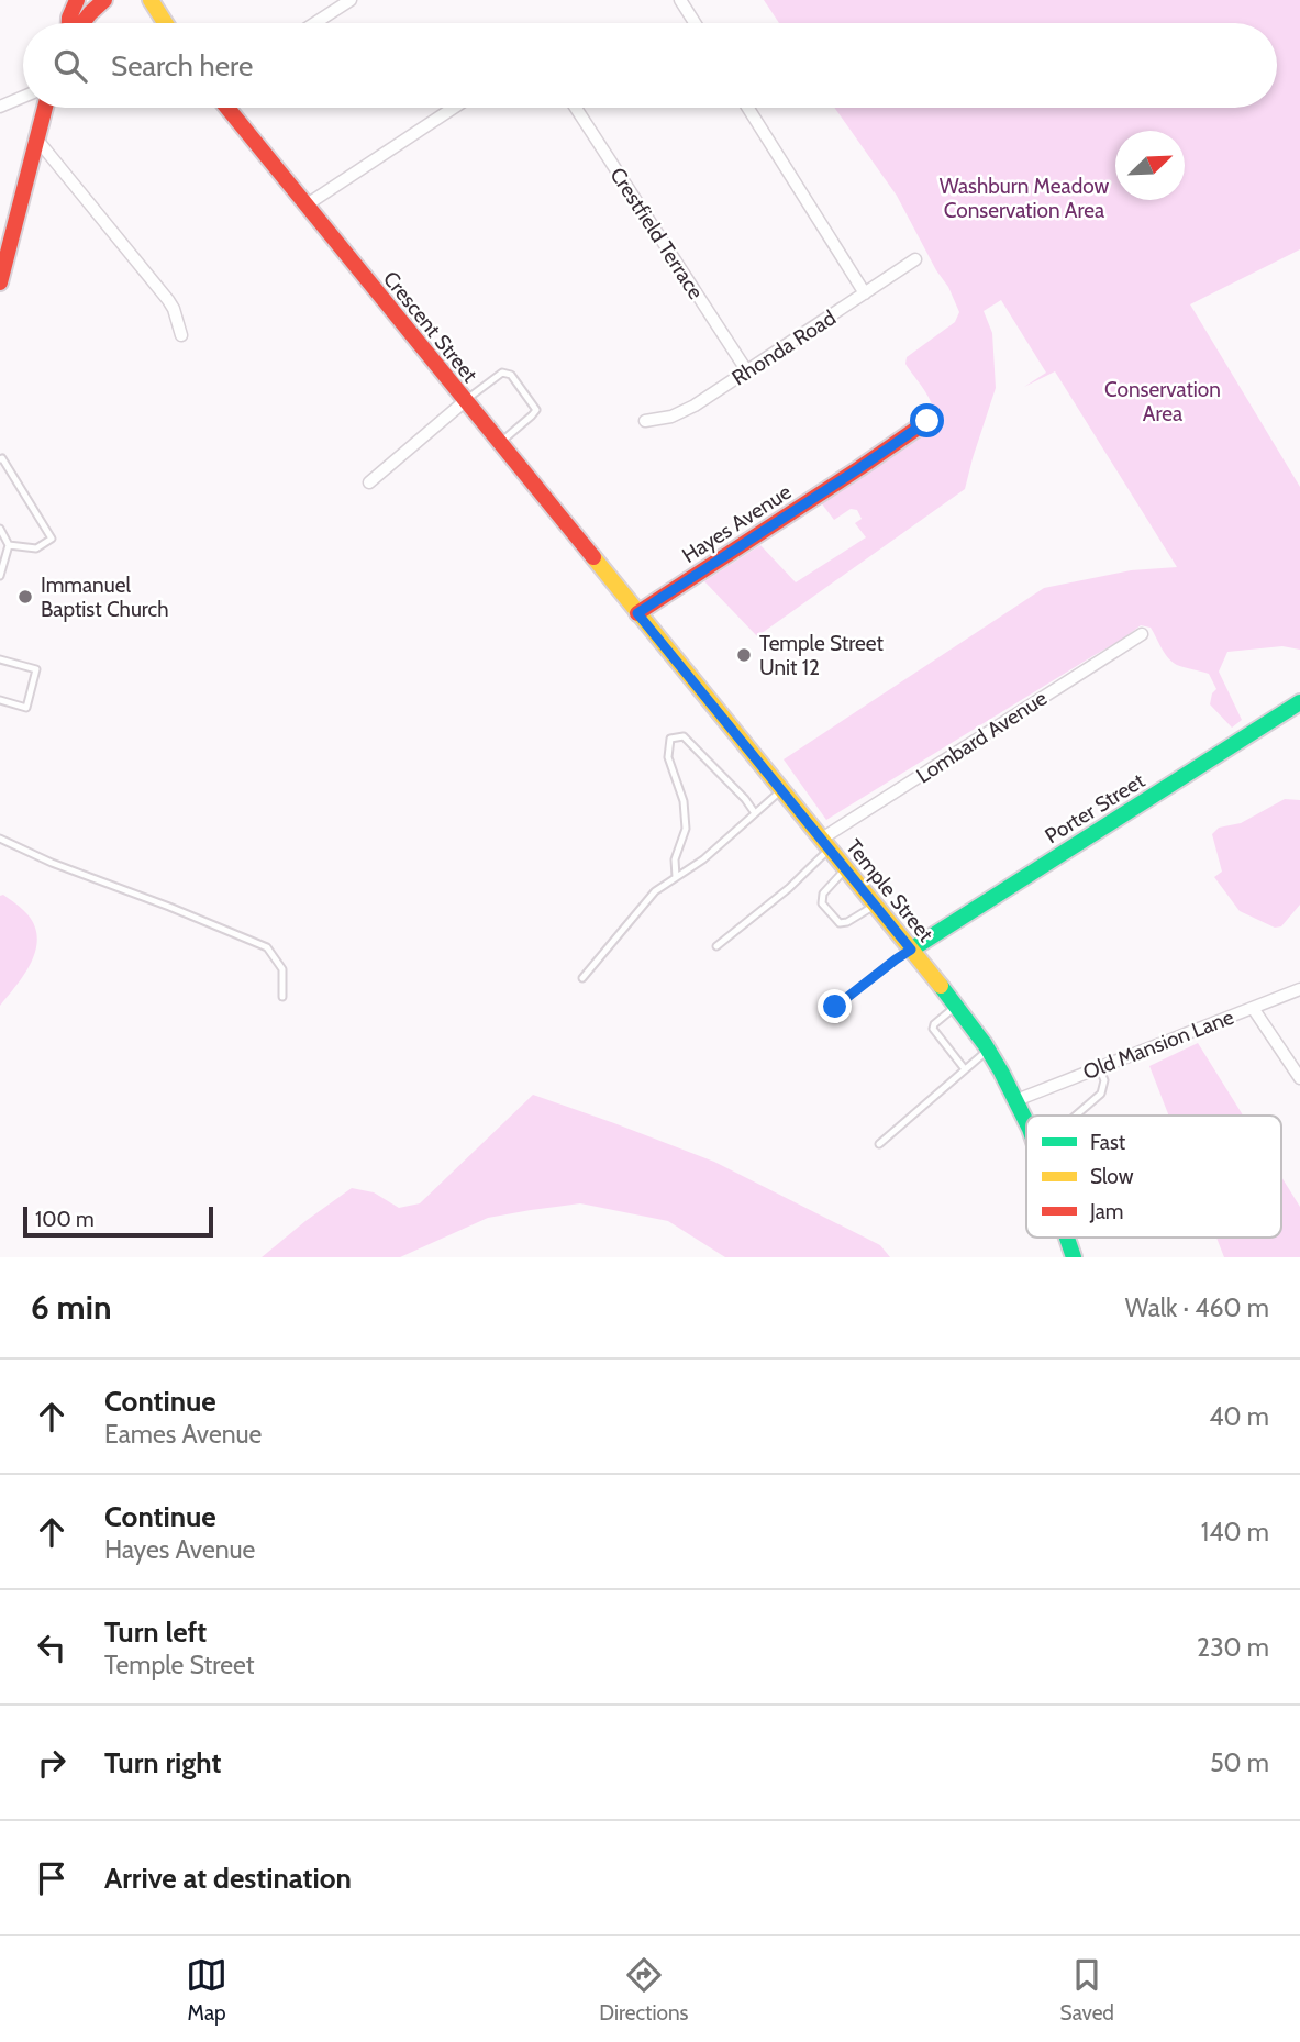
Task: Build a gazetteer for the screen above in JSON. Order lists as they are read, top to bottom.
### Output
{
  "streets": {
    "main road": [
      "Crescent Street",
      "Hayes Avenue",
      "Porter Street",
      "Temple Street"
    ],
    "street": [
      "Crestfield Terrace",
      "Rhonda Road",
      "Lombard Avenue",
      "Old Mansion Lane"
    ]
  },
  "crossings": [
    ["Crestfield Terrace", "Rhonda Road"],
    ["Crescent Street", "Temple Street"],
    ["Hayes Avenue", "Temple Street"],
    ["Lombard Avenue", "Temple Street"],
    ["Porter Street", "Temple Street"],
    ["Temple Street", "Old Mansion Lane"]
  ],
  "parks": ["Washburn Meadow Conservation Area", "Conservation Area"],
  "places": ["Immanuel Baptist Church", "Temple Street Unit 12"],
  "legend": ["Fast", "Slow", "Jam"],
  "scale_bar": "100 m",
  "north": "top right",
  "page": {
    "search": "Search here",
    "scale": "100 m",
    "heading": ["6 min", "Walk · 460 m"],
    "list": [
      ["Continue", "Eames Avenue", "40 m"],
      ["Continue", "Hayes Avenue", "140 m"],
      ["Turn left", "Temple Street", "230 m"],
      ["Turn right", "50 m"],
      "Arrive at destination"
    ],
    "nav": ["Map", "Directions", "Saved"]
  }
}
